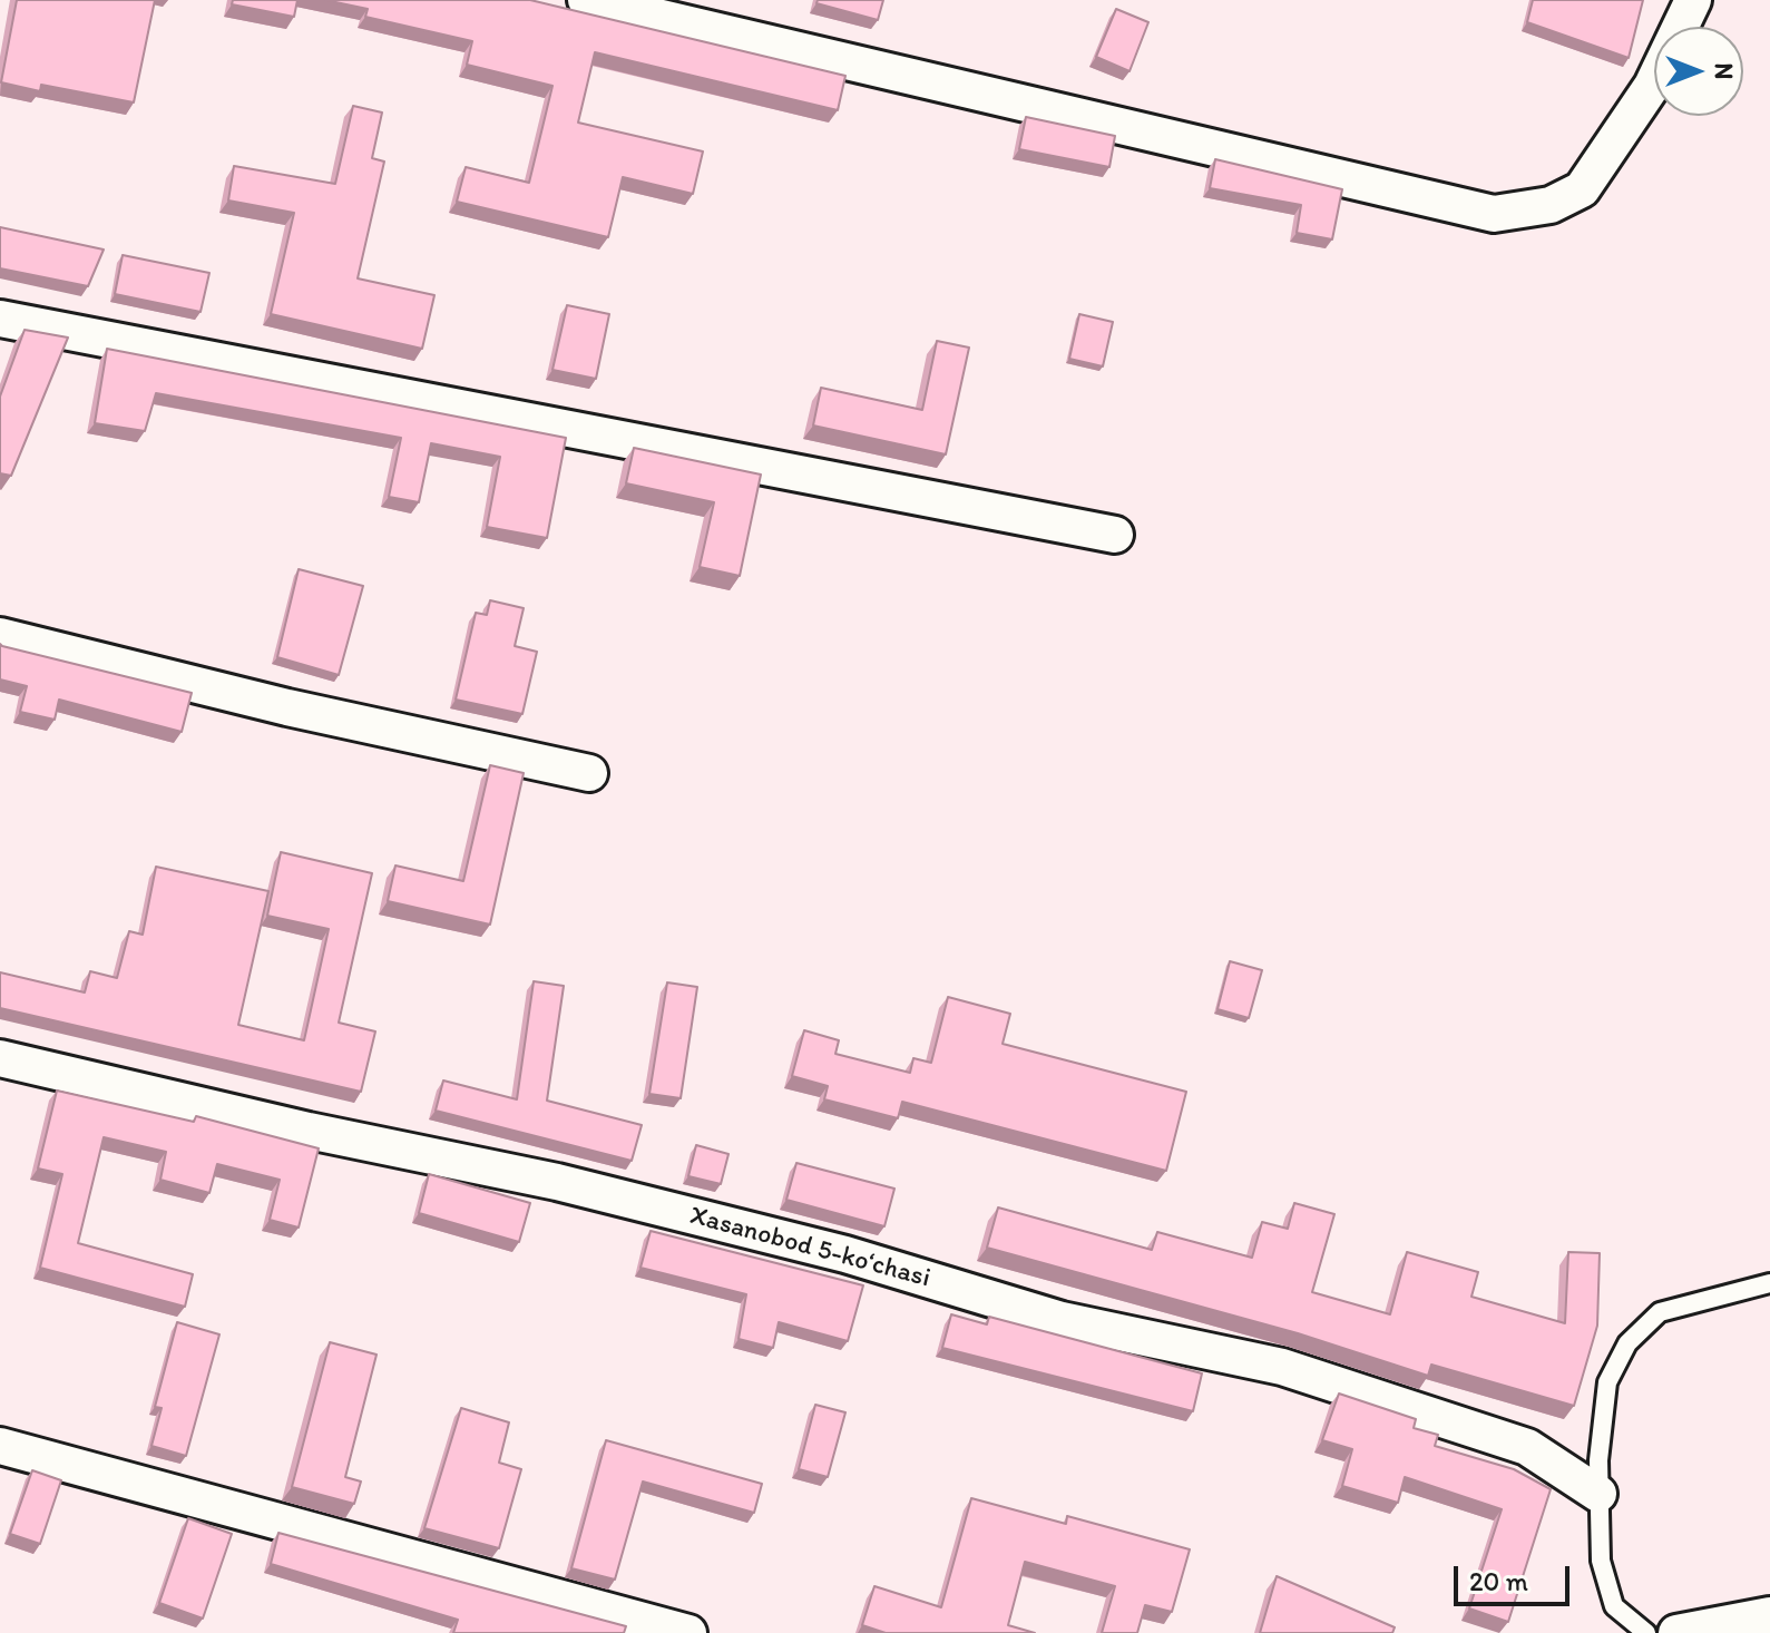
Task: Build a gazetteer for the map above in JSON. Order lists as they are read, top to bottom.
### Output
{
  "streets": {
    "street": ["Xasanobod 5-koʻchasi"]
  },
  "scale_bar": "20 m",
  "north": "right"
}
